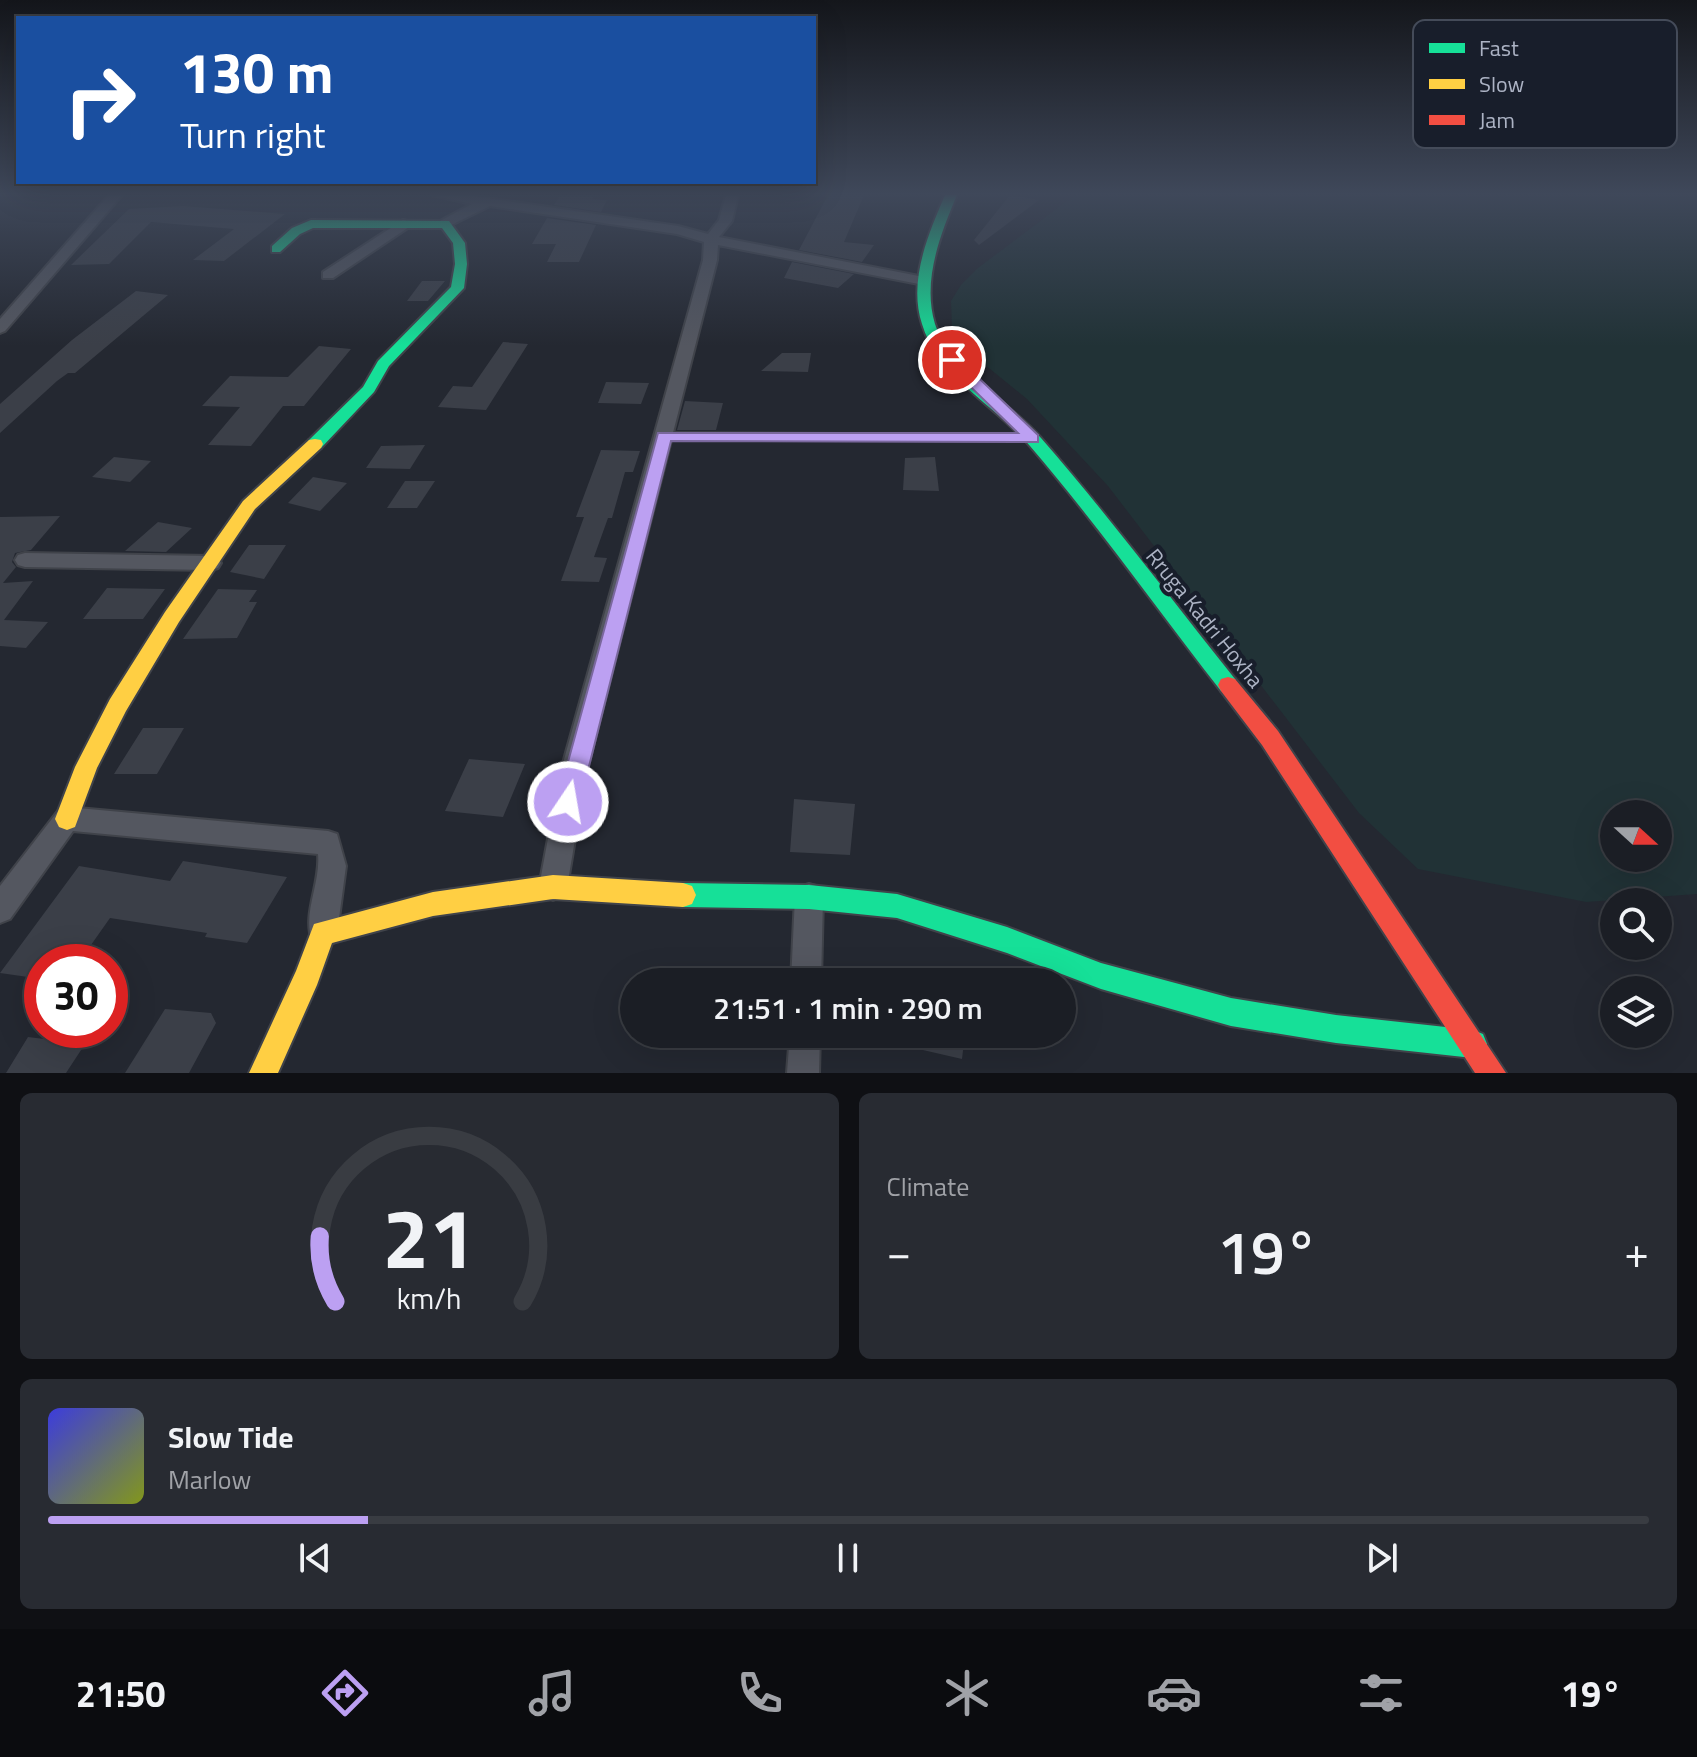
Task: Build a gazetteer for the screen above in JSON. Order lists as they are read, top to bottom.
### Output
{
  "streets": {
    "street": ["Rruga Kadri Hoxha"]
  },
  "legend": ["Fast", "Slow", "Jam"],
  "north": "right",
  "page": {
    "turn": ["130 m", "Turn right"],
    "limit": "30",
    "trip": "21:51 · 1 min · 290 m",
    "tile": "Climate",
    "heat": ["−", "19°", "+"],
    "song": ["Slow Tide", "Marlow"],
    "tabs": ["21:50", "19°"],
    "gauge": ["21", "km/h"]
  }
}
